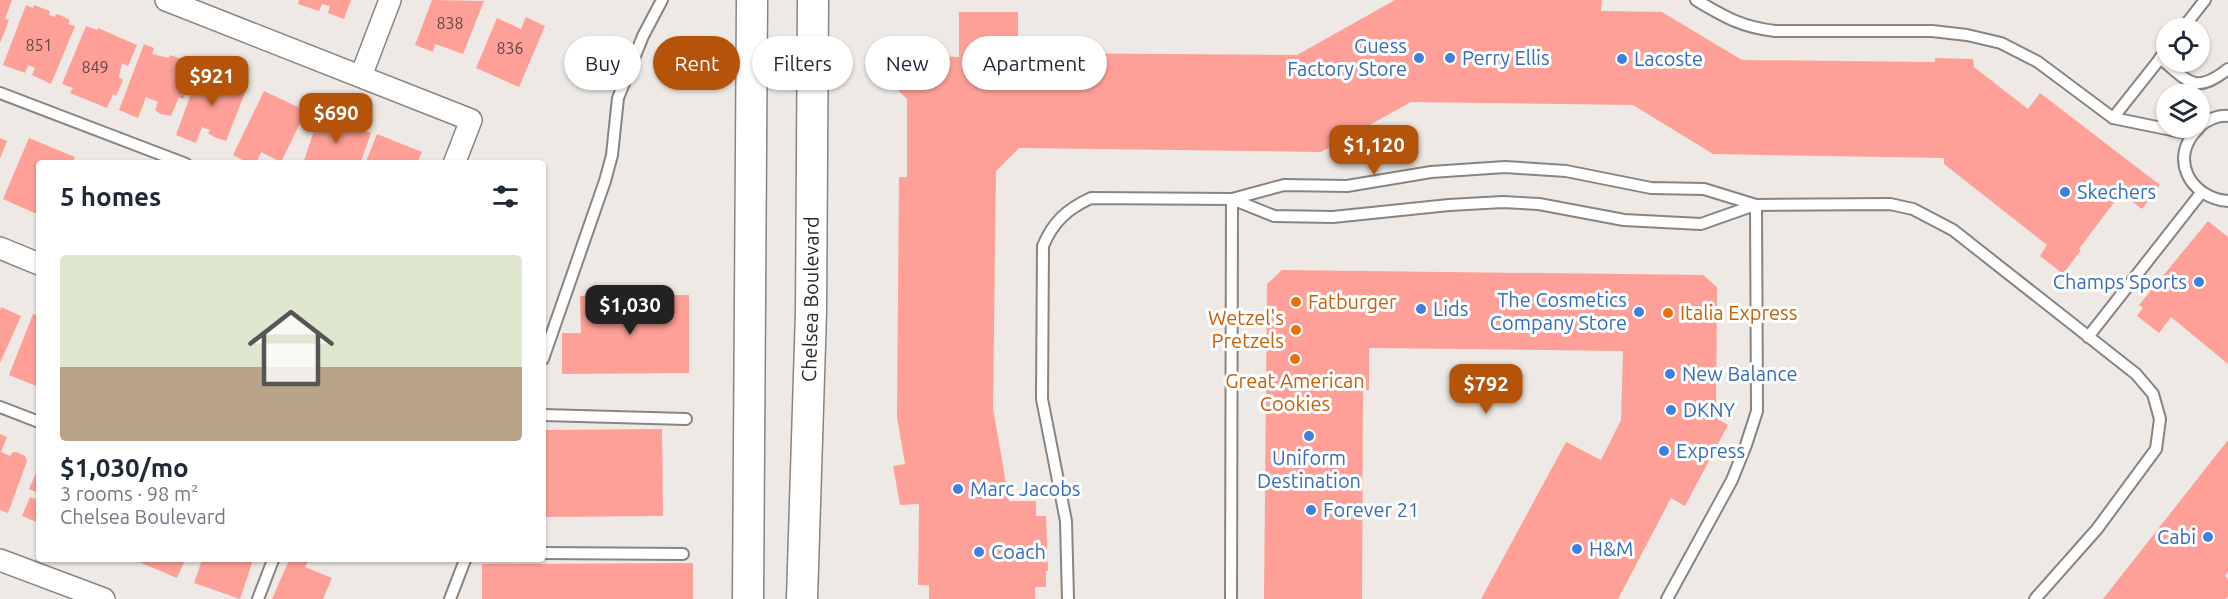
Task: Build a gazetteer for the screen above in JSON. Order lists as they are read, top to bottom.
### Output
{
  "streets": {
    "main road": ["Chelsea Boulevard"]
  },
  "places": [
    "Guess Factory Store",
    "Perry Ellis",
    "Lacoste",
    "Skechers",
    "Champs Sports",
    "Fatburger",
    "Lids",
    "The Cosmetics Company Store",
    "Italia Express",
    "Wetzel's Pretzels",
    "Great American Cookies",
    "New Balance",
    "DKNY",
    "Uniform Destination",
    "Express",
    "Marc Jacobs",
    "Forever 21",
    "Cabi",
    "H&M",
    "Coach"
  ],
  "house_numbers": [
    "838",
    "851",
    "836",
    "849"
  ],
  "page": {
    "chip": [
      "Buy",
      "Rent",
      "Filters",
      "New",
      "Apartment"
    ],
    "price": [
      "$921",
      "$690",
      "$1,120",
      "$1,030",
      "$792"
    ],
    "heading": "5 homes",
    "list": [
      {
        "name": "$1,030/mo",
        "note": "3 rooms · 98 m² · Chelsea Boulevard"
      }
    ]
  }
}
